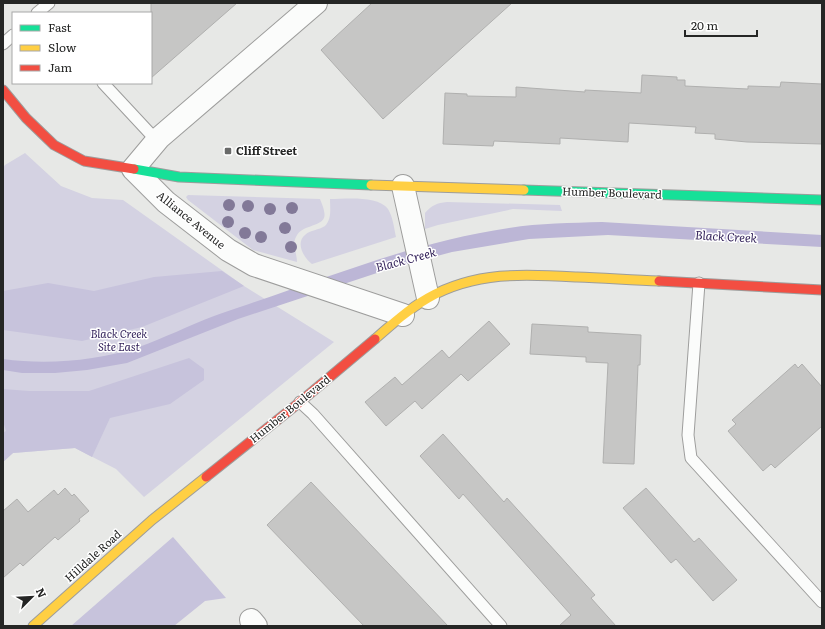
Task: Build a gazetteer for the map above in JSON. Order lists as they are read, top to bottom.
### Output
{
  "streets": {
    "street": ["Humber Boulevard", "Alliance Avenue", "Hilldale Road"]
  },
  "crossings": [
    ["Humber Boulevard", "Alliance Avenue"],
    ["Humber Boulevard", "Hilldale Road"]
  ],
  "water": ["Black Creek"],
  "parks": ["Black Creek Site East"],
  "places": {
    "transit": ["Cliff Street"]
  },
  "legend": ["Fast", "Slow", "Jam"],
  "scale_bar": "20 m",
  "north": "top right"
}
